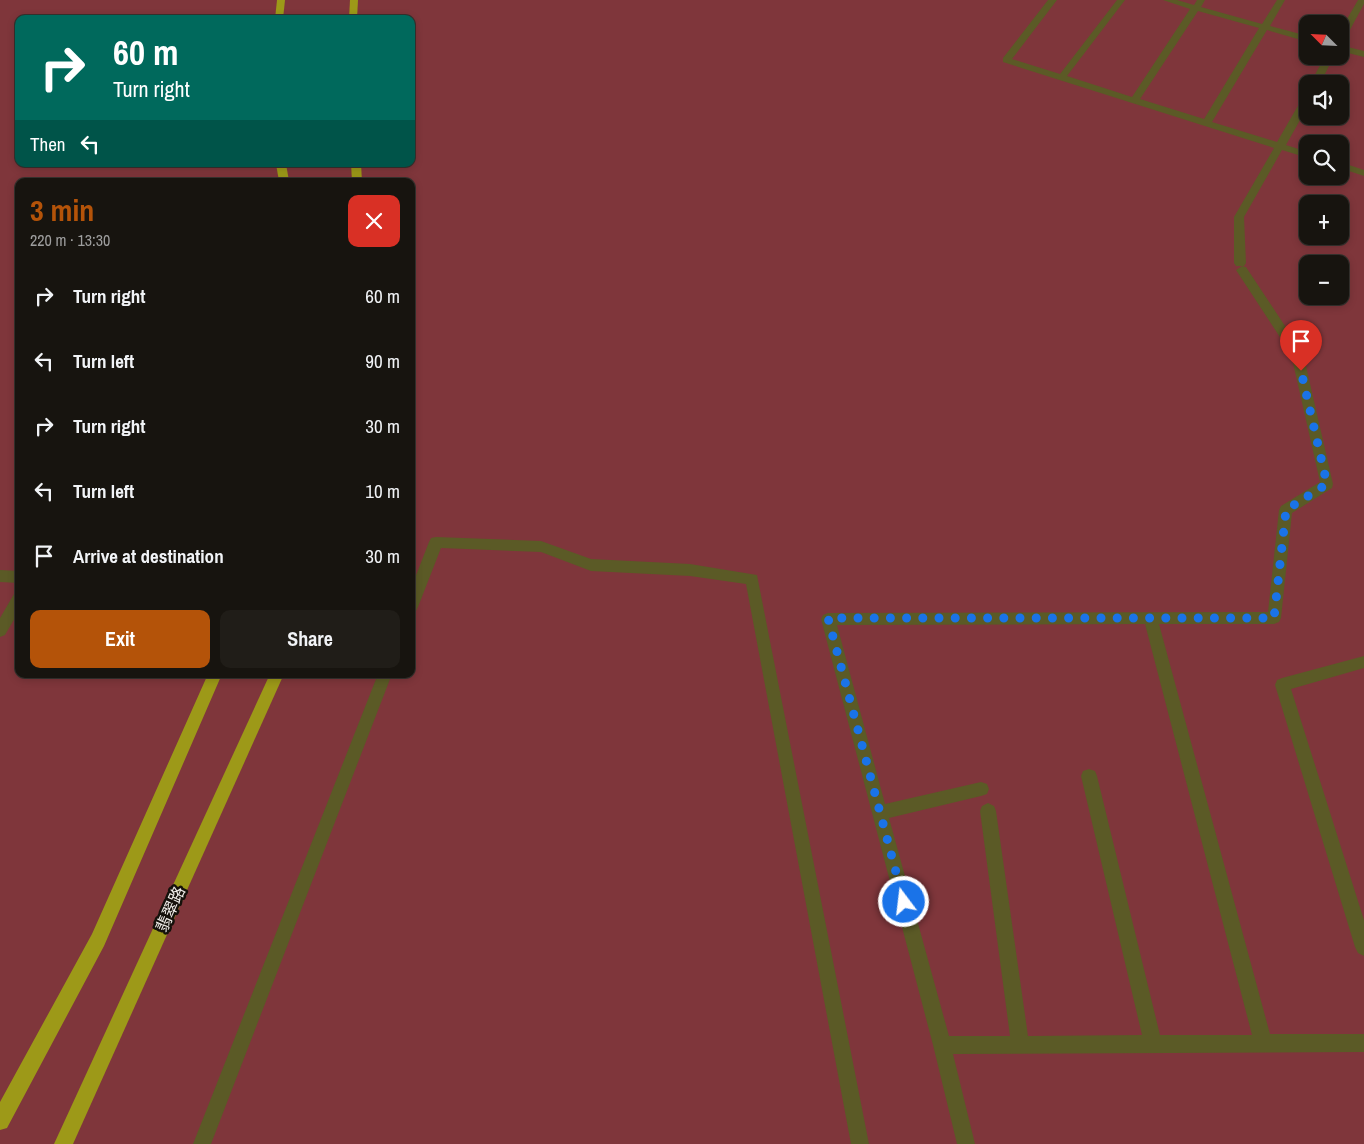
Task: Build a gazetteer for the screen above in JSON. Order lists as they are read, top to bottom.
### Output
{
  "streets": {
    "main road": ["翡翠路"]
  },
  "north": "top left",
  "page": {
    "map_buttons": ["+", "−"],
    "turn": ["60 m", "Turn right"],
    "then": "Then",
    "heading": ["3 min", "220 m · 13:30"],
    "list": [
      {
        "name": "Turn right",
        "value": "60 m"
      },
      {
        "name": "Turn left",
        "value": "90 m"
      },
      {
        "name": "Turn right",
        "value": "30 m"
      },
      {
        "name": "Turn left",
        "value": "10 m"
      },
      {
        "name": "Arrive at destination",
        "value": "30 m"
      }
    ],
    "buttons": ["Exit", "Share"]
  }
}
